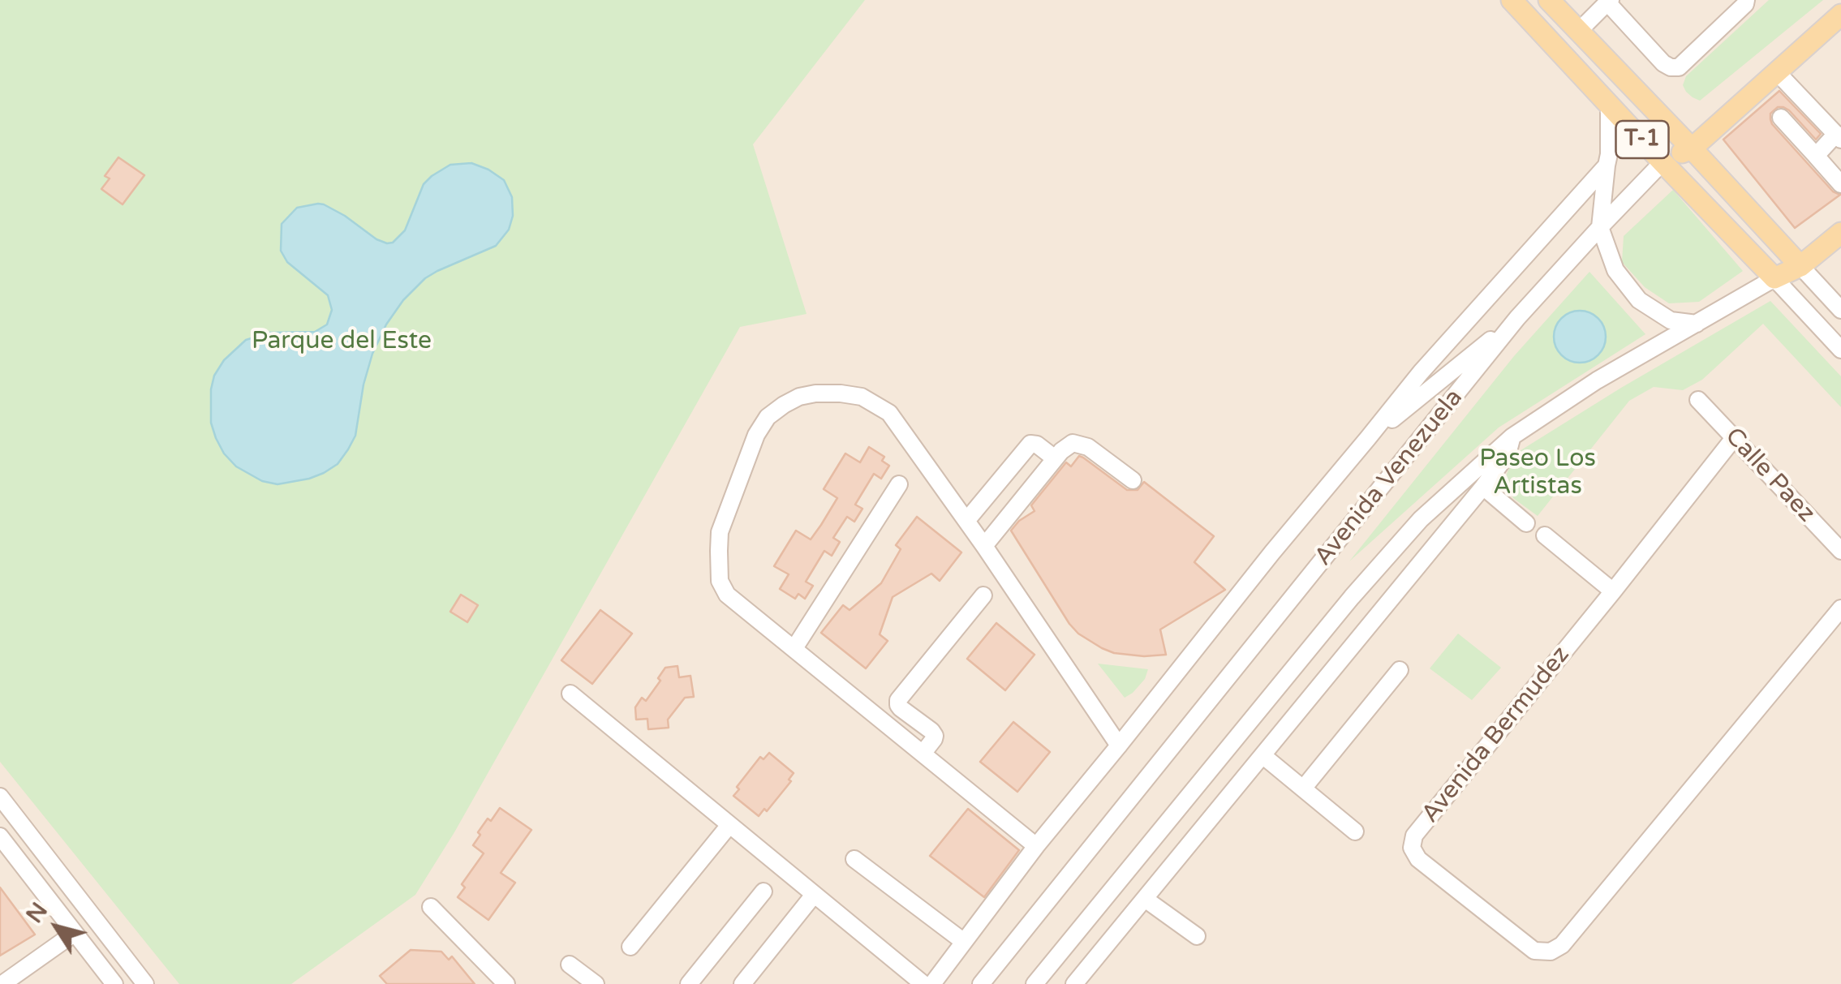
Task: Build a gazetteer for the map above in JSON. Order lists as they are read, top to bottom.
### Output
{
  "streets": {
    "main road": ["T-1", "Avenida Venezuela"],
    "street": ["Calle Paez", "Avenida Bermudez"]
  },
  "crossings": [
    ["T-1", "Avenida Venezuela"],
    ["Calle Paez", "Avenida Bermudez"]
  ],
  "parks": ["Parque del Este", "Paseo Los Artistas"],
  "north": "top left"
}
